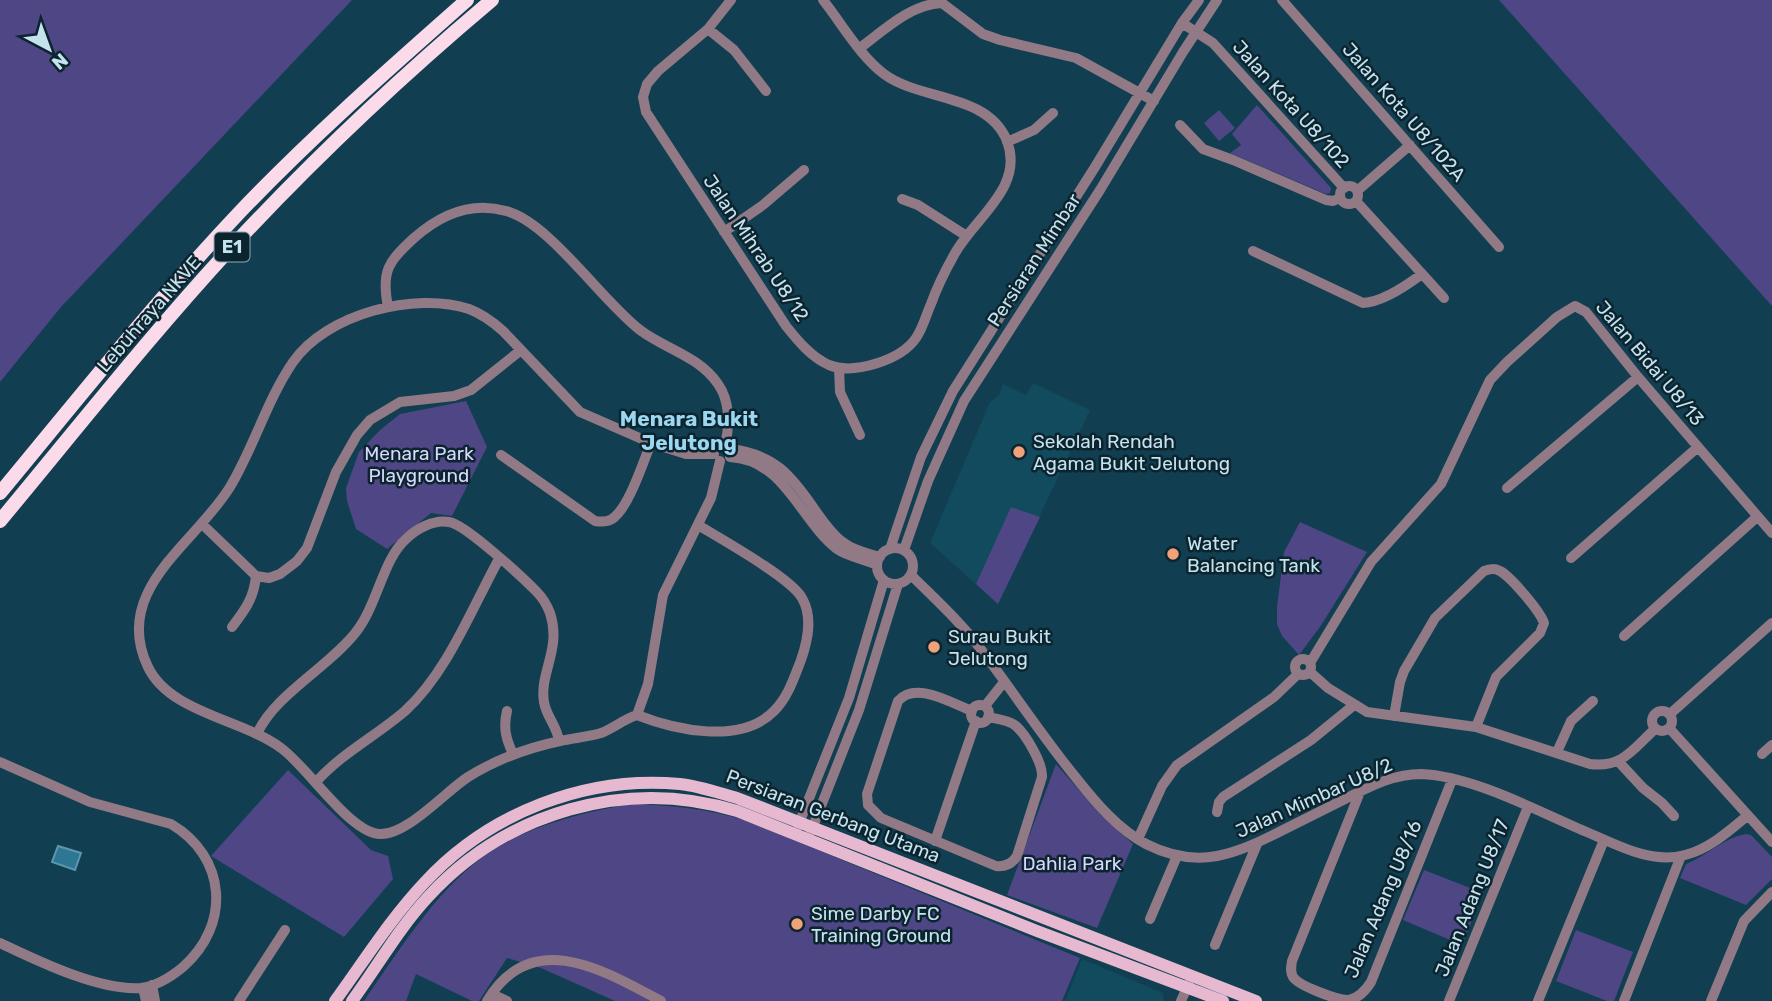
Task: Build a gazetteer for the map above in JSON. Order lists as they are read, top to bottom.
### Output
{
  "streets": {
    "highway": ["E1", "Lebuhraya NKVE"],
    "main road": ["Persiaran Gerbang Utama"],
    "street": [
      "Jalan Kota U8/102",
      "Jalan Kota U8/102A",
      "Jalan Mihrab U8/12",
      "Persiaran Mimbar",
      "Jalan Bidai U8/13",
      "Jalan Mimbar U8/2",
      "Jalan Adang U8/17",
      "Jalan Adang U8/16"
    ]
  },
  "crossings": [
    ["Jalan Kota U8/102", "Persiaran Mimbar"],
    ["Persiaran Mimbar", "Jalan Mimbar U8/2"],
    ["Jalan Mimbar U8/2", "Jalan Adang U8/17"],
    ["Jalan Mimbar U8/2", "Jalan Adang U8/16"]
  ],
  "districts": ["Menara Bukit Jelutong"],
  "parks": ["Menara Park Playground", "Dahlia Park"],
  "places": [
    "Sekolah Rendah Agama Bukit Jelutong",
    "Water Balancing Tank",
    "Surau Bukit Jelutong",
    "Sime Darby FC Training Ground"
  ],
  "north": "bottom right"
}
